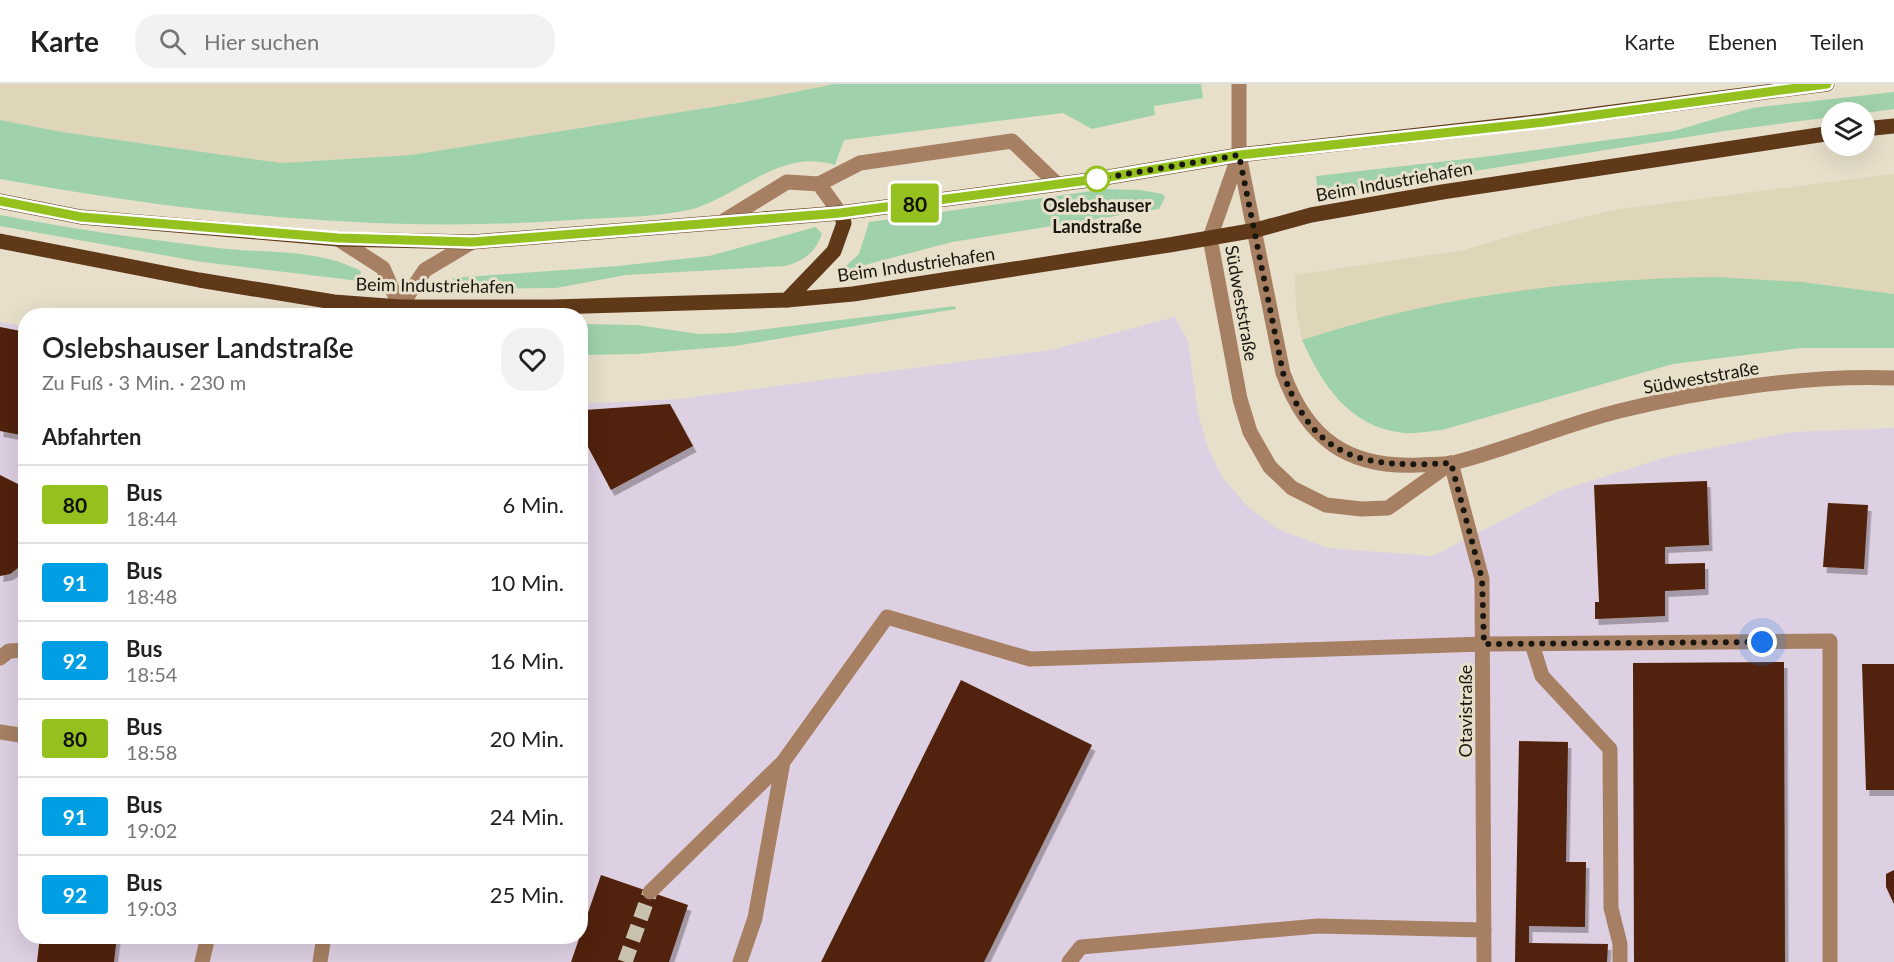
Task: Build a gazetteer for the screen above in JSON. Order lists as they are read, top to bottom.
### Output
{
  "streets": {
    "main road": ["Beim Industriehafen"],
    "street": ["Südweststraße", "Otavistraße"]
  },
  "crossings": [
    ["Beim Industriehafen", "Südweststraße"],
    ["Südweststraße", "Otavistraße"]
  ],
  "places": ["Oslebshauser Landstraße"],
  "lines": ["bus line 80"],
  "page": {
    "header": "Karte",
    "search": "Hier suchen",
    "nav": ["Karte", "Ebenen", "Teilen"],
    "on_map": "80",
    "heading": [
      ["Oslebshauser Landstraße", "Zu Fuß · 3 Min. · 230 m"],
      "Abfahrten"
    ],
    "list": [
      {
        "mark": "80",
        "name": "Bus",
        "note": "18:44",
        "value": "6 Min."
      },
      {
        "mark": "91",
        "name": "Bus",
        "note": "18:48",
        "value": "10 Min."
      },
      {
        "mark": "92",
        "name": "Bus",
        "note": "18:54",
        "value": "16 Min."
      },
      {
        "mark": "80",
        "name": "Bus",
        "note": "18:58",
        "value": "20 Min."
      },
      {
        "mark": "91",
        "name": "Bus",
        "note": "19:02",
        "value": "24 Min."
      },
      {
        "mark": "92",
        "name": "Bus",
        "note": "19:03",
        "value": "25 Min."
      }
    ]
  }
}
